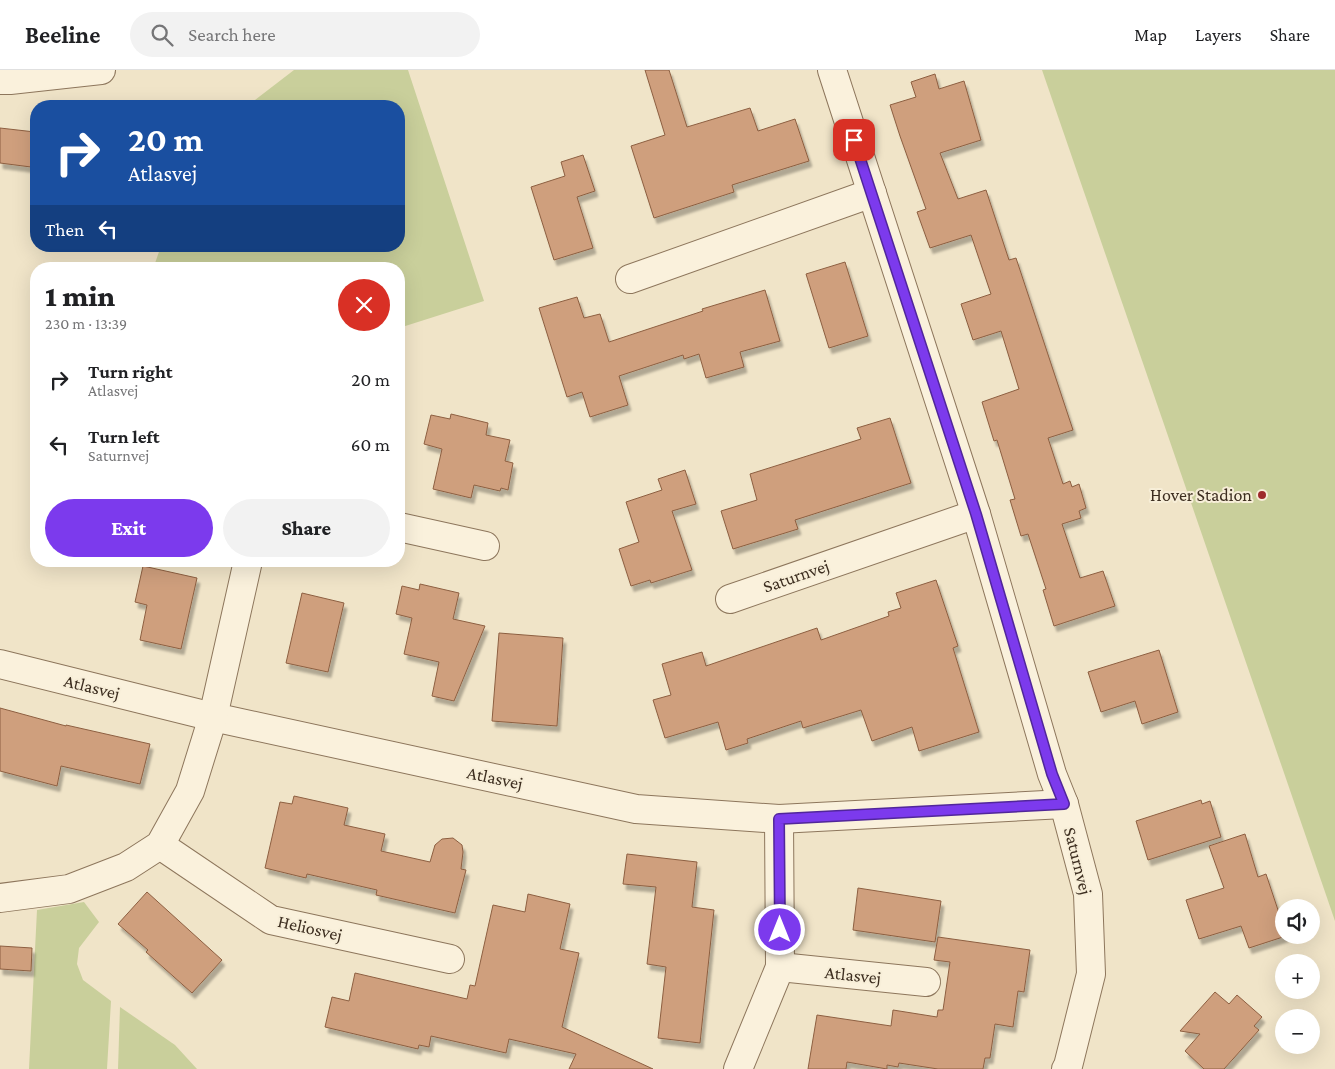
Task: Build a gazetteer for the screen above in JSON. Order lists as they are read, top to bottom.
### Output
{
  "streets": {
    "street": ["Saturnvej", "Atlasvej", "Heliosvej"]
  },
  "crossings": [
    ["Saturnvej", "Atlasvej"]
  ],
  "places": ["Hover Stadion"],
  "page": {
    "header": "Beeline",
    "search": "Search here",
    "nav": ["Map", "Layers", "Share"],
    "turn": ["20 m", "Atlasvej"],
    "then": "Then",
    "heading": ["1 min", "230 m · 13:39"],
    "list": [
      {
        "name": "Turn right",
        "note": "Atlasvej",
        "value": "20 m"
      },
      {
        "name": "Turn left",
        "note": "Saturnvej",
        "value": "60 m"
      }
    ],
    "buttons": ["Exit", "Share"],
    "map_buttons": ["+", "−"]
  }
}
